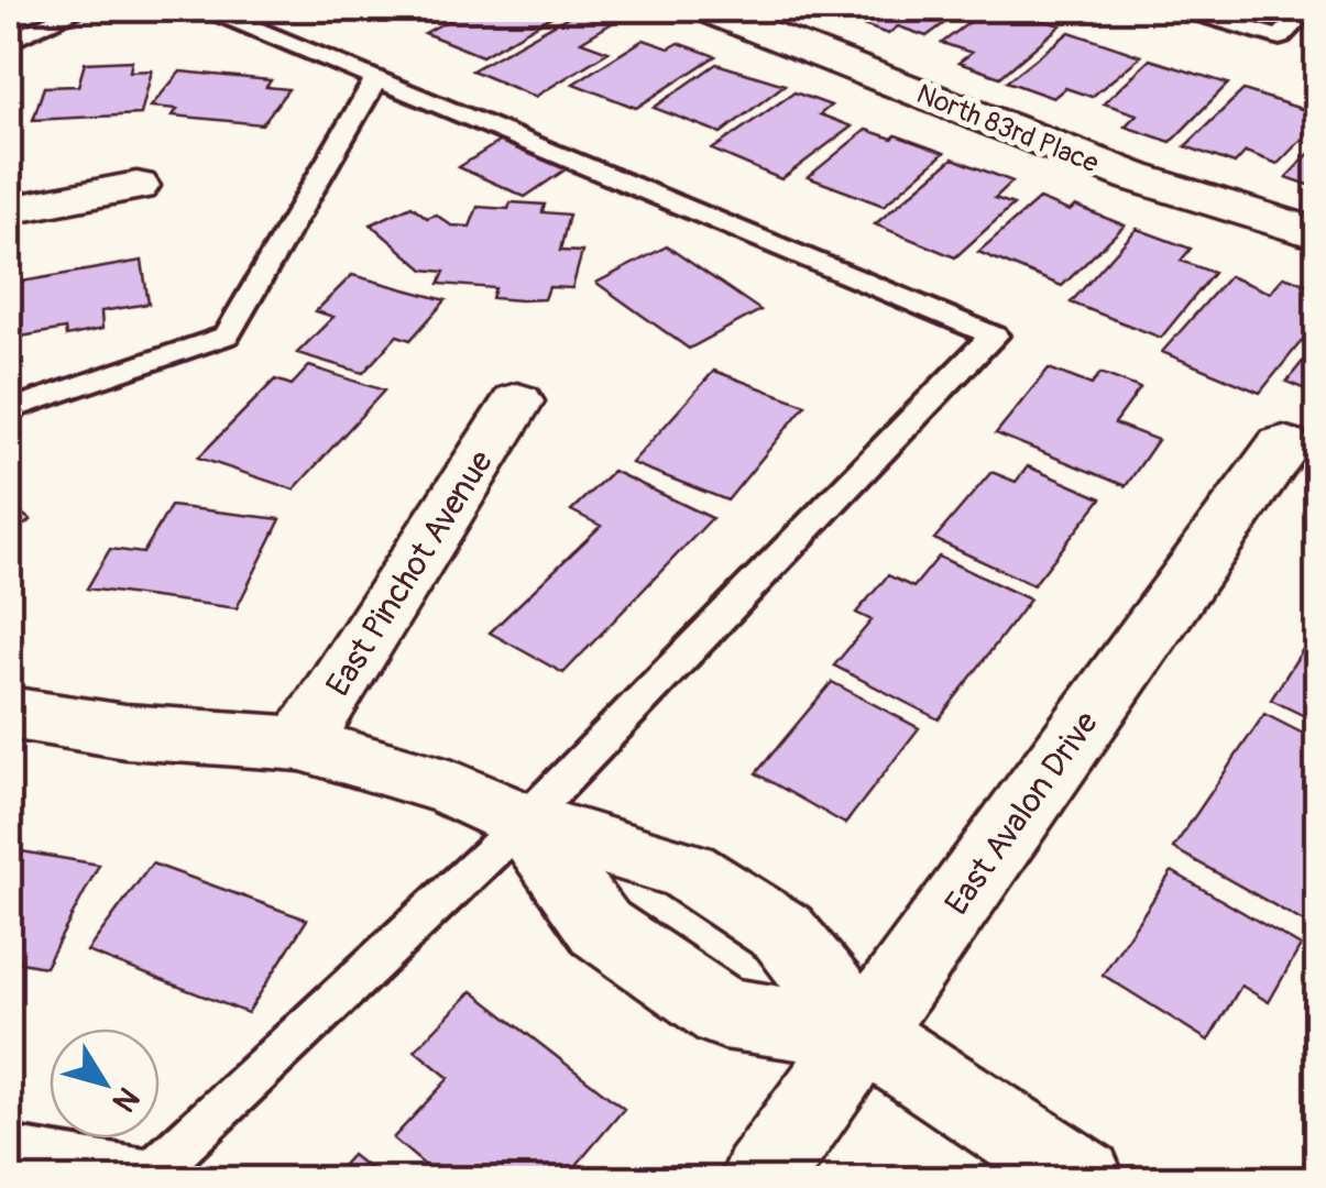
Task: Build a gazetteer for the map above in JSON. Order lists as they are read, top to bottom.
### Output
{
  "streets": {
    "street": ["North 83rd Place", "East Pinchot Avenue", "East Avalon Drive"]
  },
  "north": "bottom right"
}
